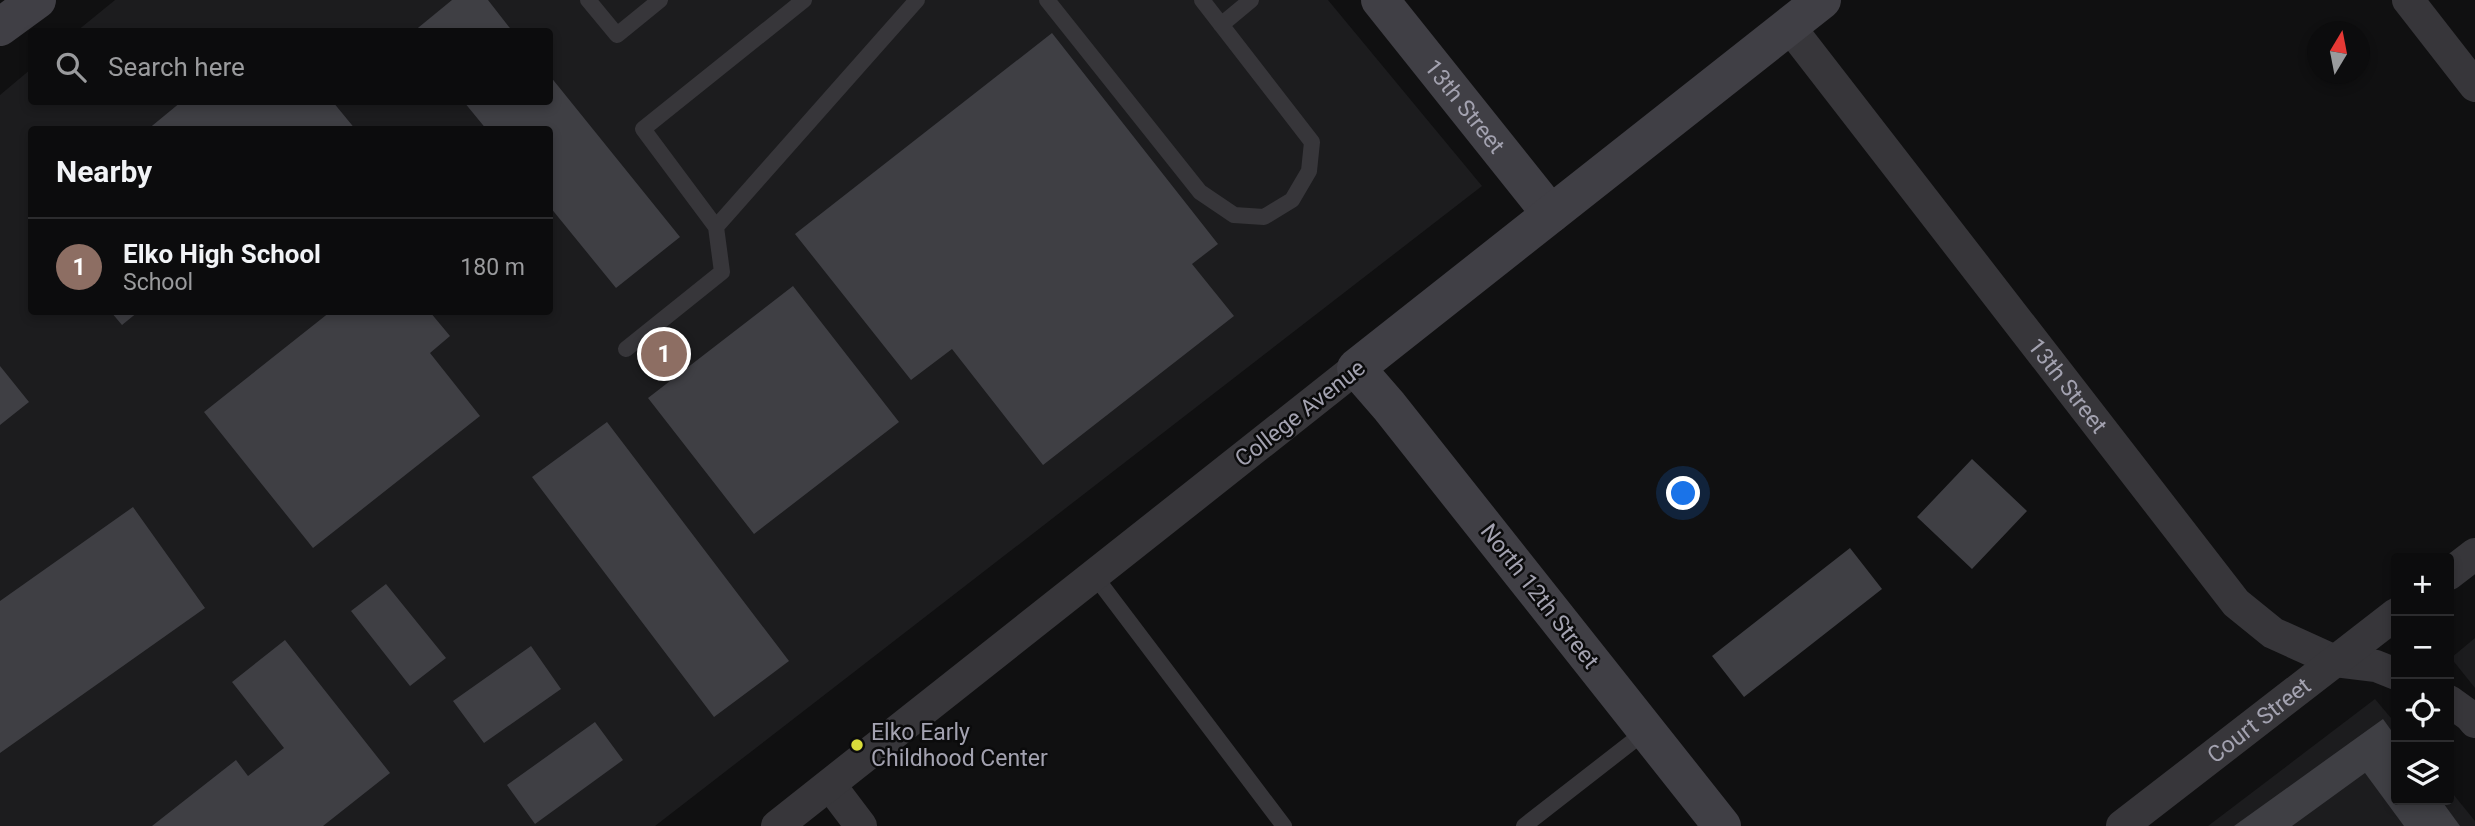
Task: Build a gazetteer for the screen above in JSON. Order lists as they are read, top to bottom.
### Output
{
  "streets": {
    "street": [
      "13th Street",
      "College Avenue",
      "North 12th Street",
      "Court Street"
    ]
  },
  "crossings": [
    ["13th Street", "College Avenue"],
    ["13th Street", "Court Street"],
    ["College Avenue", "North 12th Street"]
  ],
  "places": ["Elko Early Childhood Center"],
  "north": "top",
  "page": {
    "search": "Search here",
    "heading": "Nearby",
    "list": [
      {
        "mark": "1",
        "name": "Elko High School",
        "note": "School",
        "value": "180 m"
      }
    ],
    "pins": "1",
    "map_buttons": ["+", "−"]
  }
}
